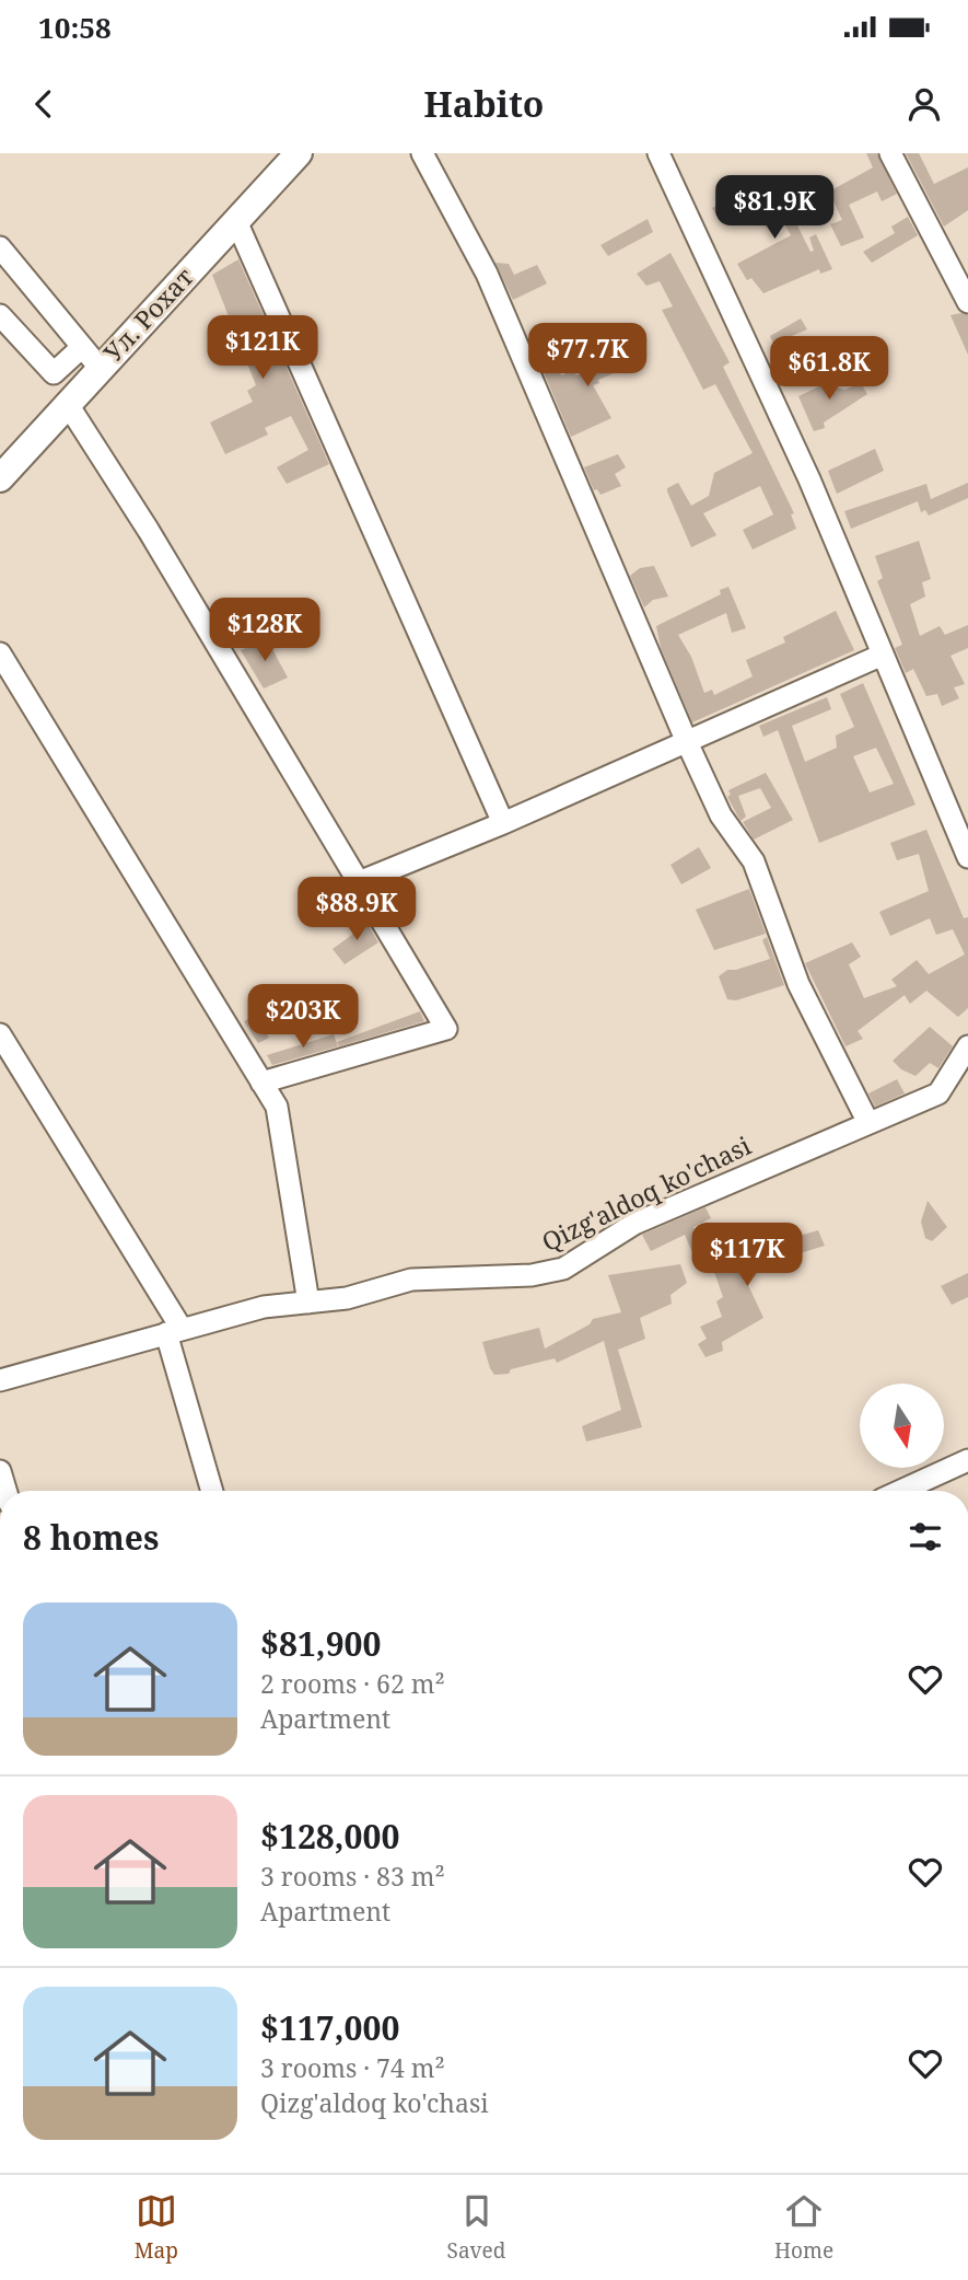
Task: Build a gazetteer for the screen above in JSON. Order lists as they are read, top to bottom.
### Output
{
  "streets": {
    "main road": ["Ул. Рохат"],
    "street": ["Qizg'aldoq ko'chasi"]
  },
  "north": "bottom",
  "page": {
    "status": "10:58",
    "header": "Habito",
    "price": [
      "$81.9K",
      "$121K",
      "$77.7K",
      "$61.8K",
      "$128K",
      "$88.9K",
      "$203K",
      "$117K"
    ],
    "heading": "8 homes",
    "list": [
      {
        "name": "$81,900",
        "note": "2 rooms · 62 m² · Apartment"
      },
      {
        "name": "$128,000",
        "note": "3 rooms · 83 m² · Apartment"
      },
      {
        "name": "$117,000",
        "note": "3 rooms · 74 m² · Qizg'aldoq ko'chasi"
      }
    ],
    "tabs": ["Map", "Saved", "Home"]
  }
}
